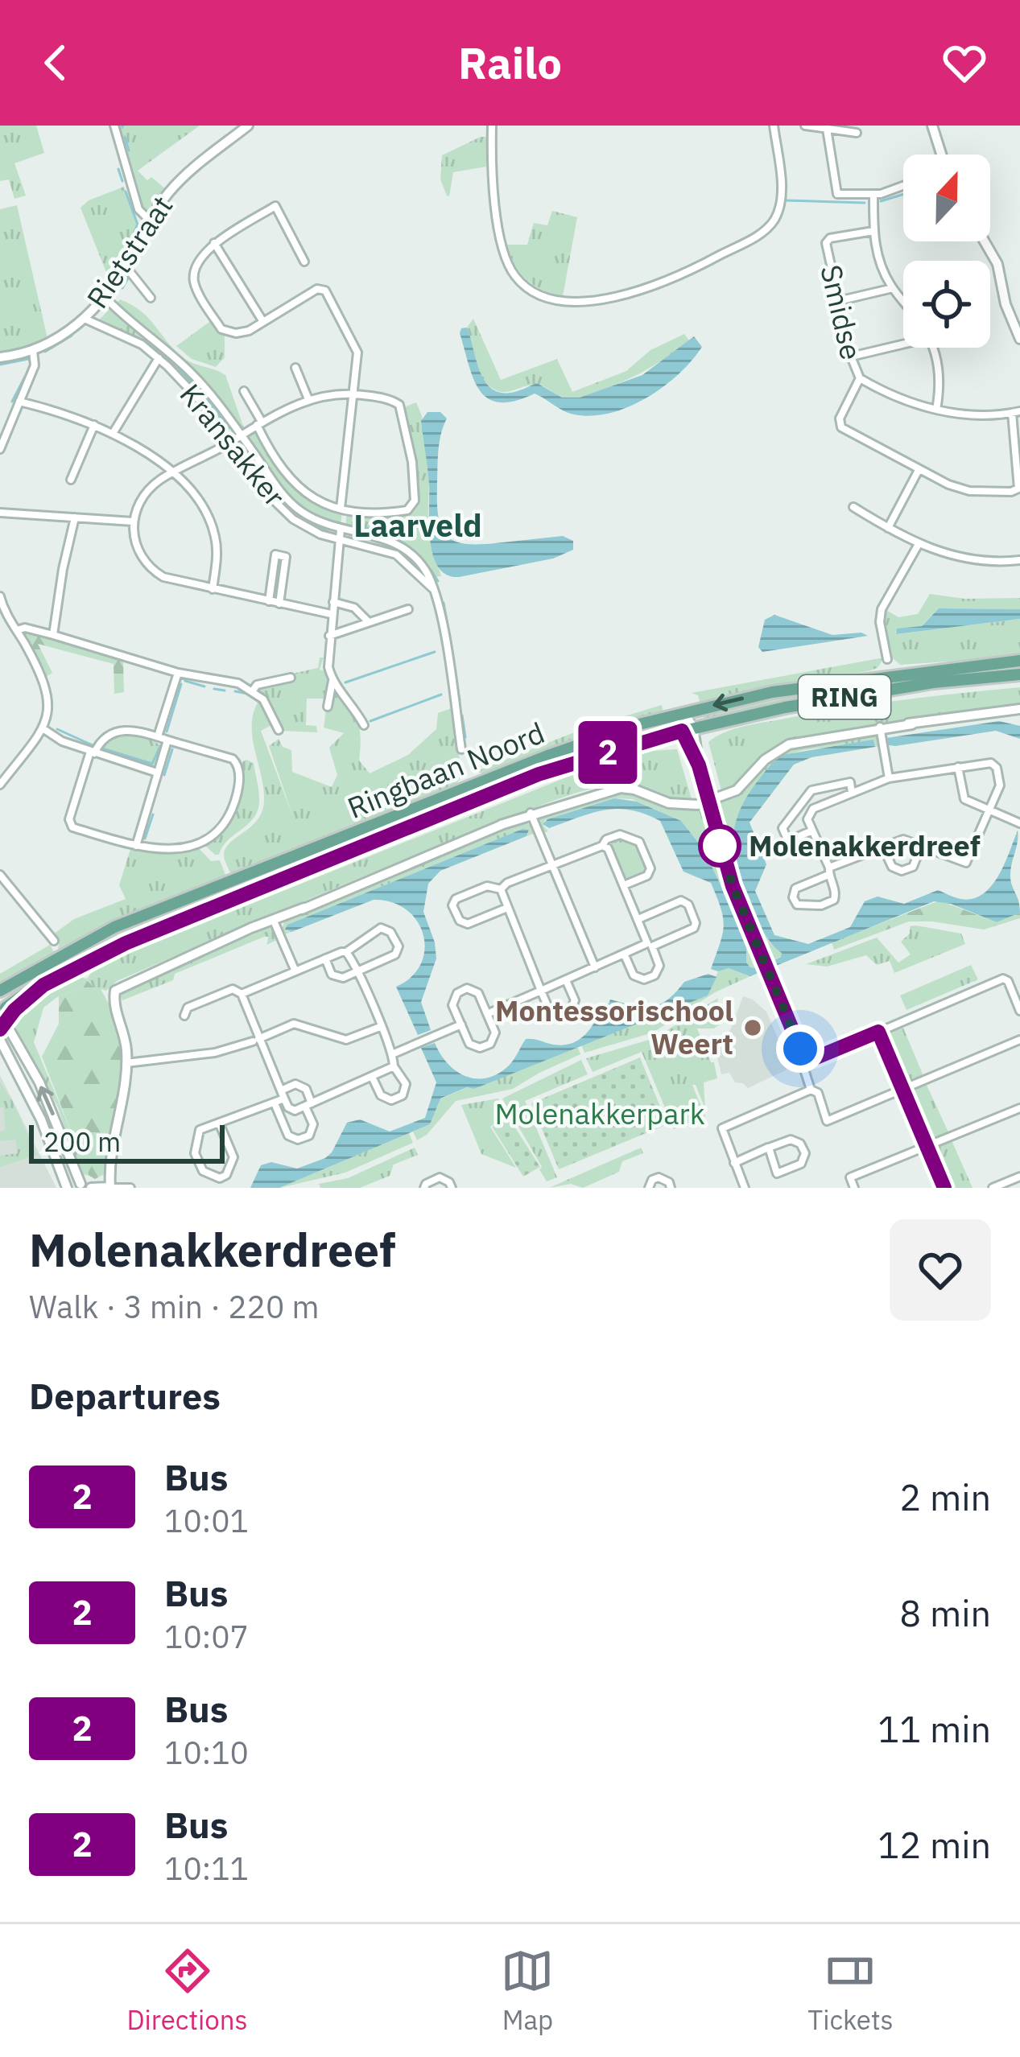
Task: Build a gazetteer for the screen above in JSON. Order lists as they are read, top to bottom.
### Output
{
  "streets": {
    "main road": ["RING", "Ringbaan Noord"],
    "street": ["Rietstraat", "Smidse", "Kransakker"]
  },
  "crossings": [
    ["Rietstraat", "Kransakker"]
  ],
  "districts": ["Laarveld"],
  "parks": ["Molenakkerpark"],
  "places": ["Molenakkerdreef", "Montessorischool Weert"],
  "lines": ["bus line 2"],
  "scale_bar": "200 m",
  "north": "top",
  "page": {
    "header": "Railo",
    "on_map": "2",
    "scale": "200 m",
    "heading": [
      ["Molenakkerdreef", "Walk · 3 min · 220 m"],
      "Departures"
    ],
    "list": [
      {
        "mark": "2",
        "name": "Bus",
        "note": "10:01",
        "value": "2 min"
      },
      {
        "mark": "2",
        "name": "Bus",
        "note": "10:07",
        "value": "8 min"
      },
      {
        "mark": "2",
        "name": "Bus",
        "note": "10:10",
        "value": "11 min"
      },
      {
        "mark": "2",
        "name": "Bus",
        "note": "10:11",
        "value": "12 min"
      }
    ],
    "tabs": ["Directions", "Map", "Tickets"]
  }
}
